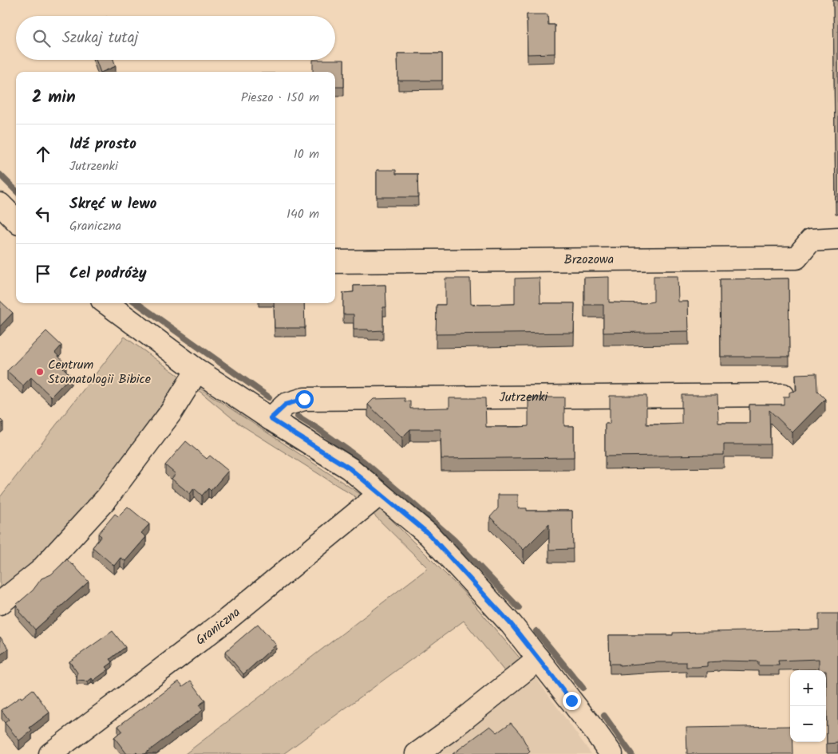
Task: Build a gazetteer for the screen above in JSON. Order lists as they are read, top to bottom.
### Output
{
  "streets": {
    "street": ["Brzozowa", "Jutrzenki", "Graniczna"]
  },
  "places": ["Centrum Stomatologii Bibice"],
  "page": {
    "search": "Szukaj tutaj",
    "heading": ["2 min", "Pieszo · 150 m"],
    "list": [
      ["Idź prosto", "Jutrzenki", "10 m"],
      ["Skręć w lewo", "Graniczna", "140 m"],
      "Cel podróży"
    ],
    "map_buttons": ["+", "−"]
  }
}
